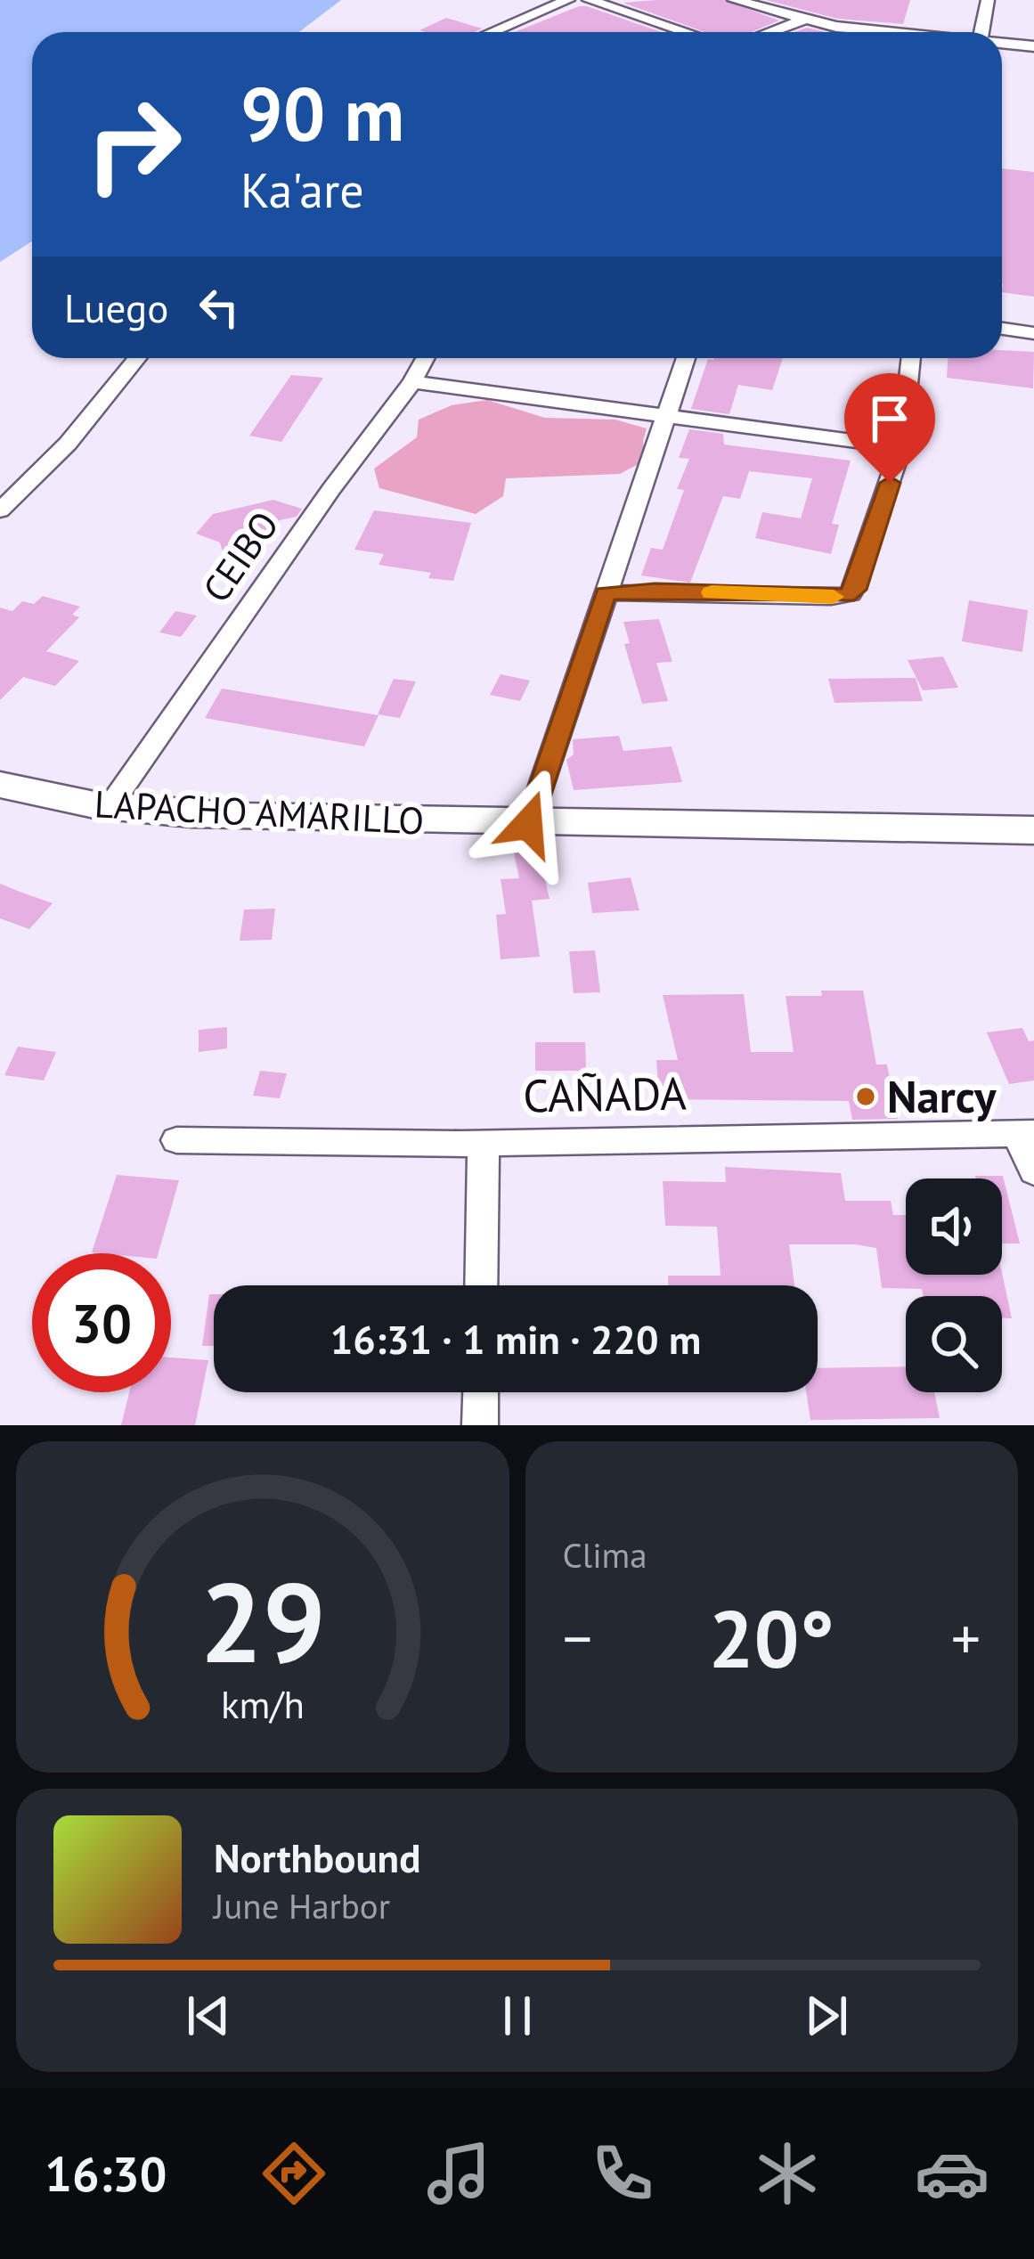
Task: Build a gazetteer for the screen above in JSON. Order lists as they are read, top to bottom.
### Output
{
  "streets": {
    "main road": ["LAPACHO AMARILLO"],
    "street": ["CEIBO", "CAÑADA"]
  },
  "crossings": [
    ["CEIBO", "LAPACHO AMARILLO"]
  ],
  "places": ["Narcy"],
  "page": {
    "turn": ["90 m", "Ka'are"],
    "then": "Luego",
    "limit": "30",
    "trip": "16:31 · 1 min · 220 m",
    "tile": "Clima",
    "heat": ["−", "20°", "+"],
    "song": ["Northbound", "June Harbor"],
    "tabs": "16:30",
    "gauge": ["29", "km/h"]
  }
}
